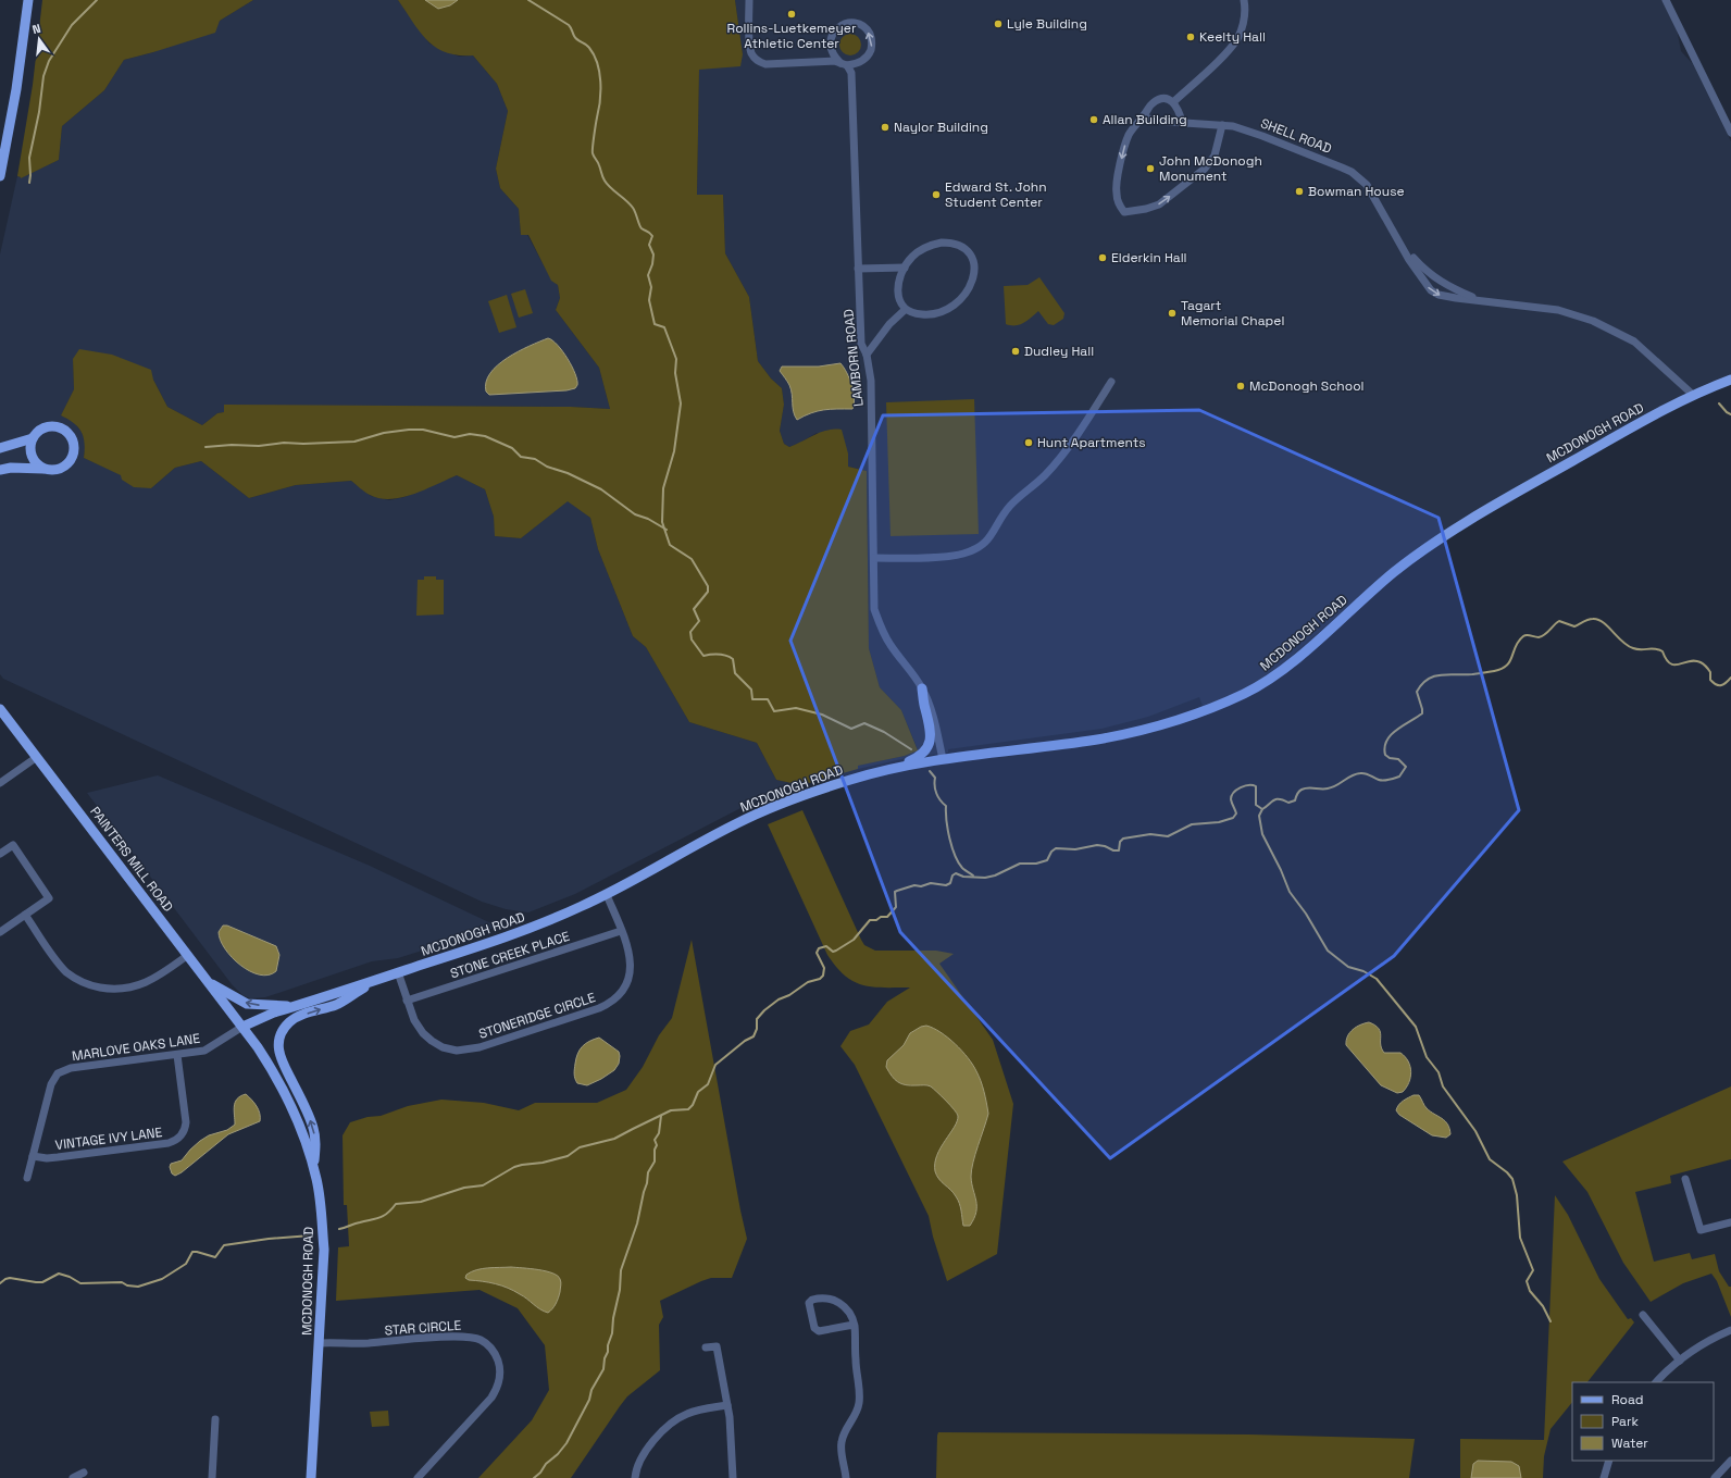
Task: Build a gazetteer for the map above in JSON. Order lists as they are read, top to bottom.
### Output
{
  "streets": {
    "main road": ["MCDONOGH ROAD", "PAINTERS MILL ROAD"],
    "street": [
      "SHELL ROAD",
      "LAMBORN ROAD",
      "STONE CREEK PLACE",
      "STONERIDGE CIRCLE",
      "MARLOVE OAKS LANE",
      "VINTAGE IVY LANE",
      "STAR CIRCLE"
    ]
  },
  "crossings": [
    ["SHELL ROAD", "MCDONOGH ROAD"],
    ["LAMBORN ROAD", "MCDONOGH ROAD"],
    ["MCDONOGH ROAD", "PAINTERS MILL ROAD"],
    ["MCDONOGH ROAD", "STONERIDGE CIRCLE"],
    ["MCDONOGH ROAD", "MARLOVE OAKS LANE"],
    ["MCDONOGH ROAD", "STAR CIRCLE"],
    ["PAINTERS MILL ROAD", "MARLOVE OAKS LANE"],
    ["STONE CREEK PLACE", "STONERIDGE CIRCLE"],
    ["MARLOVE OAKS LANE", "VINTAGE IVY LANE"]
  ],
  "places": [
    "Rollins-Luetkemeyer Athletic Center",
    "Lyle Building",
    "Keelty Hall",
    "Allan Building",
    "Naylor Building",
    "John McDonogh Monument",
    "Bowman House",
    "Edward St. John Student Center",
    "Elderkin Hall",
    "Tagart Memorial Chapel",
    "Dudley Hall",
    "McDonogh School",
    "Hunt Apartments"
  ],
  "legend": ["Road", "Park", "Water"],
  "north": "top"
}
